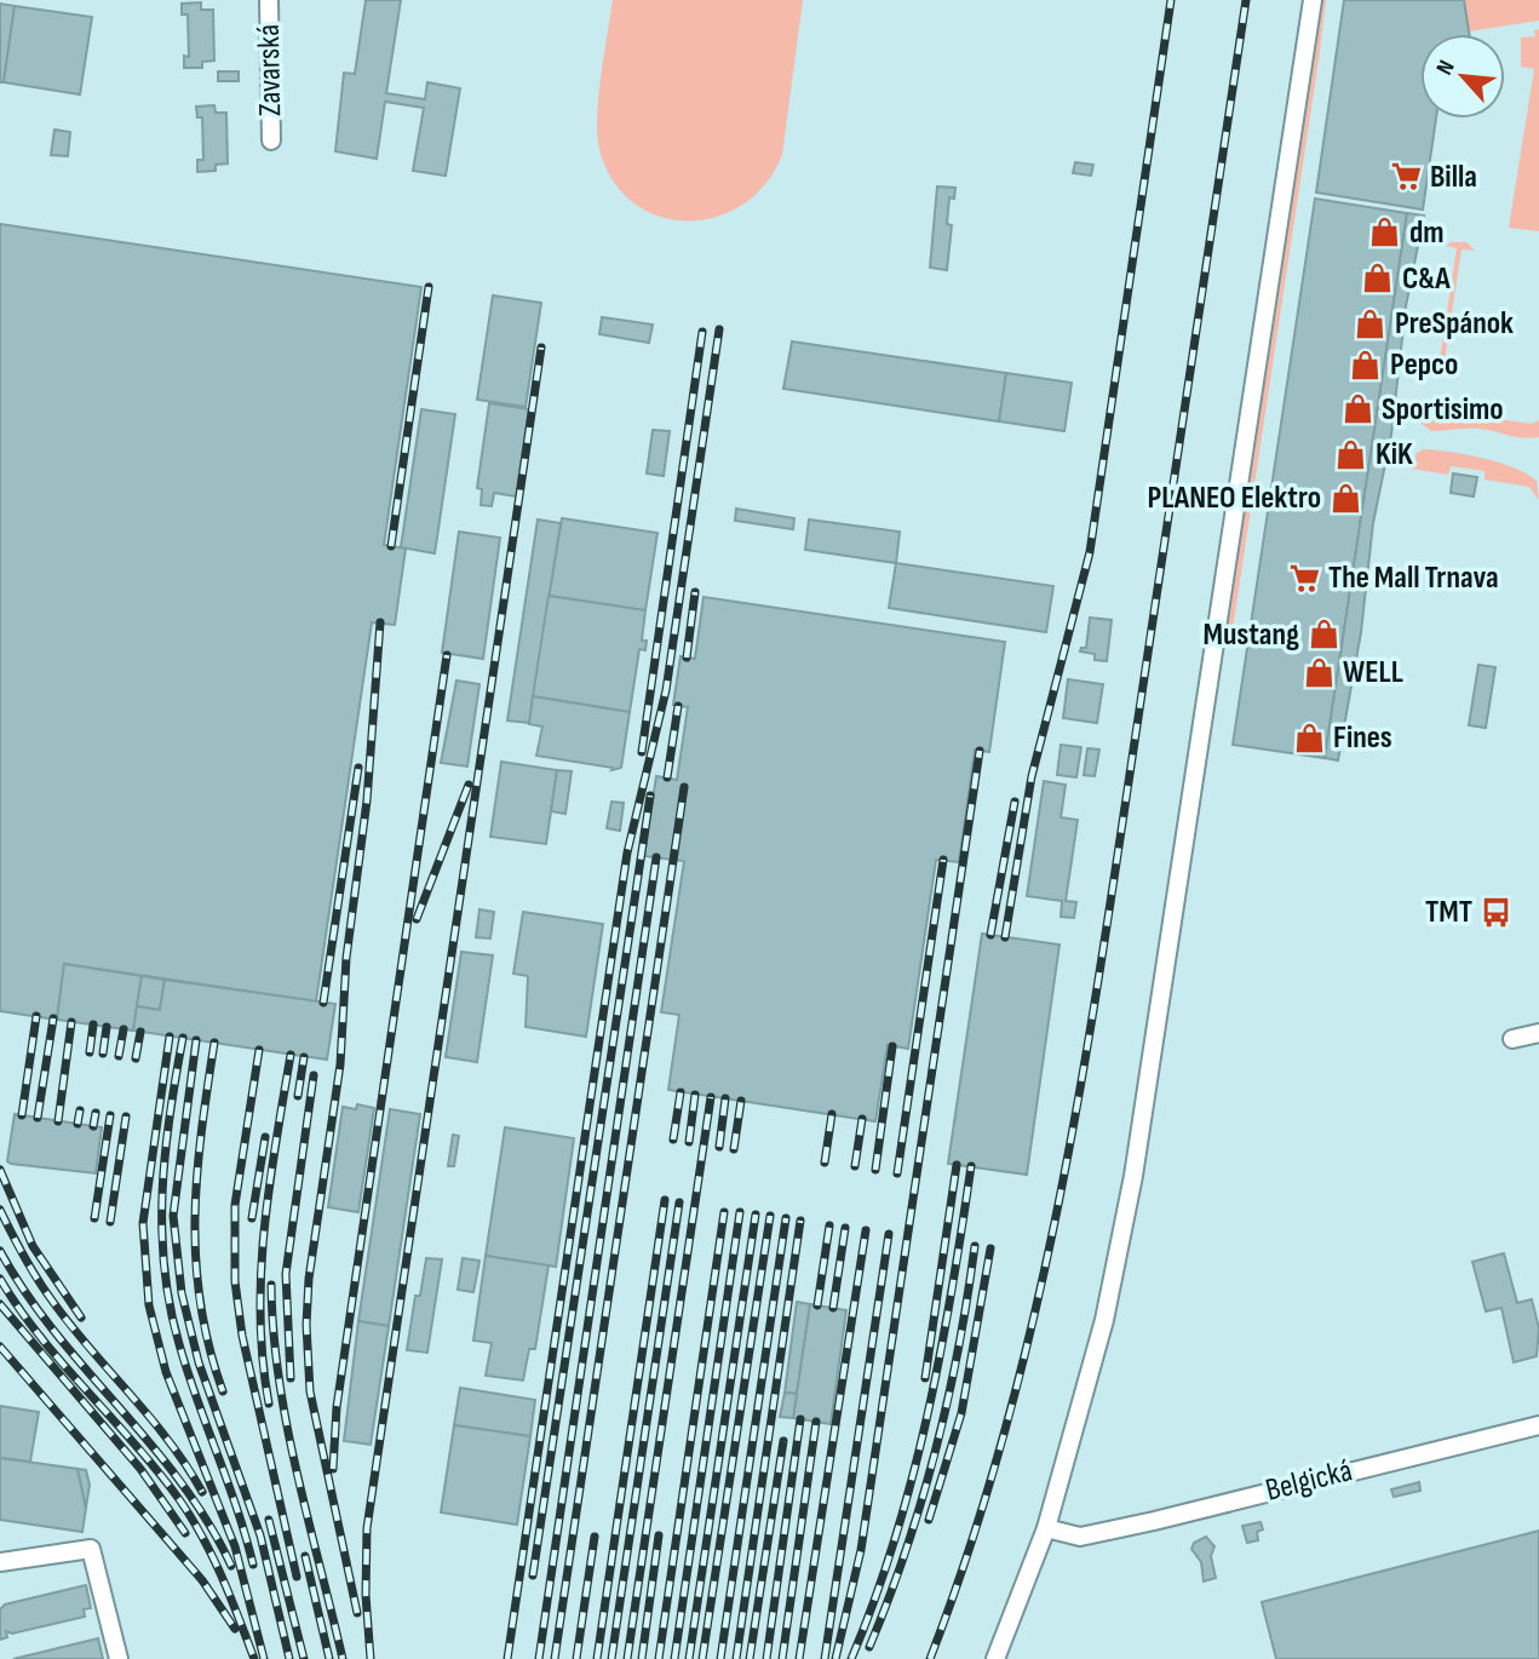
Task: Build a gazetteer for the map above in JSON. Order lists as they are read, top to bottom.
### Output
{
  "streets": {
    "street": ["Zavarská", "Belgická"]
  },
  "places": {
    "supermarket": ["Billa", "The Mall Trnava"],
    "shop": [
      "dm",
      "C&A",
      "PreSpánok",
      "Pepco",
      "Sportisimo",
      "KiK",
      "PLANEO Elektro",
      "Mustang",
      "WELL",
      "Fines"
    ],
    "bus stop": ["TMT"]
  },
  "north": "top left"
}
